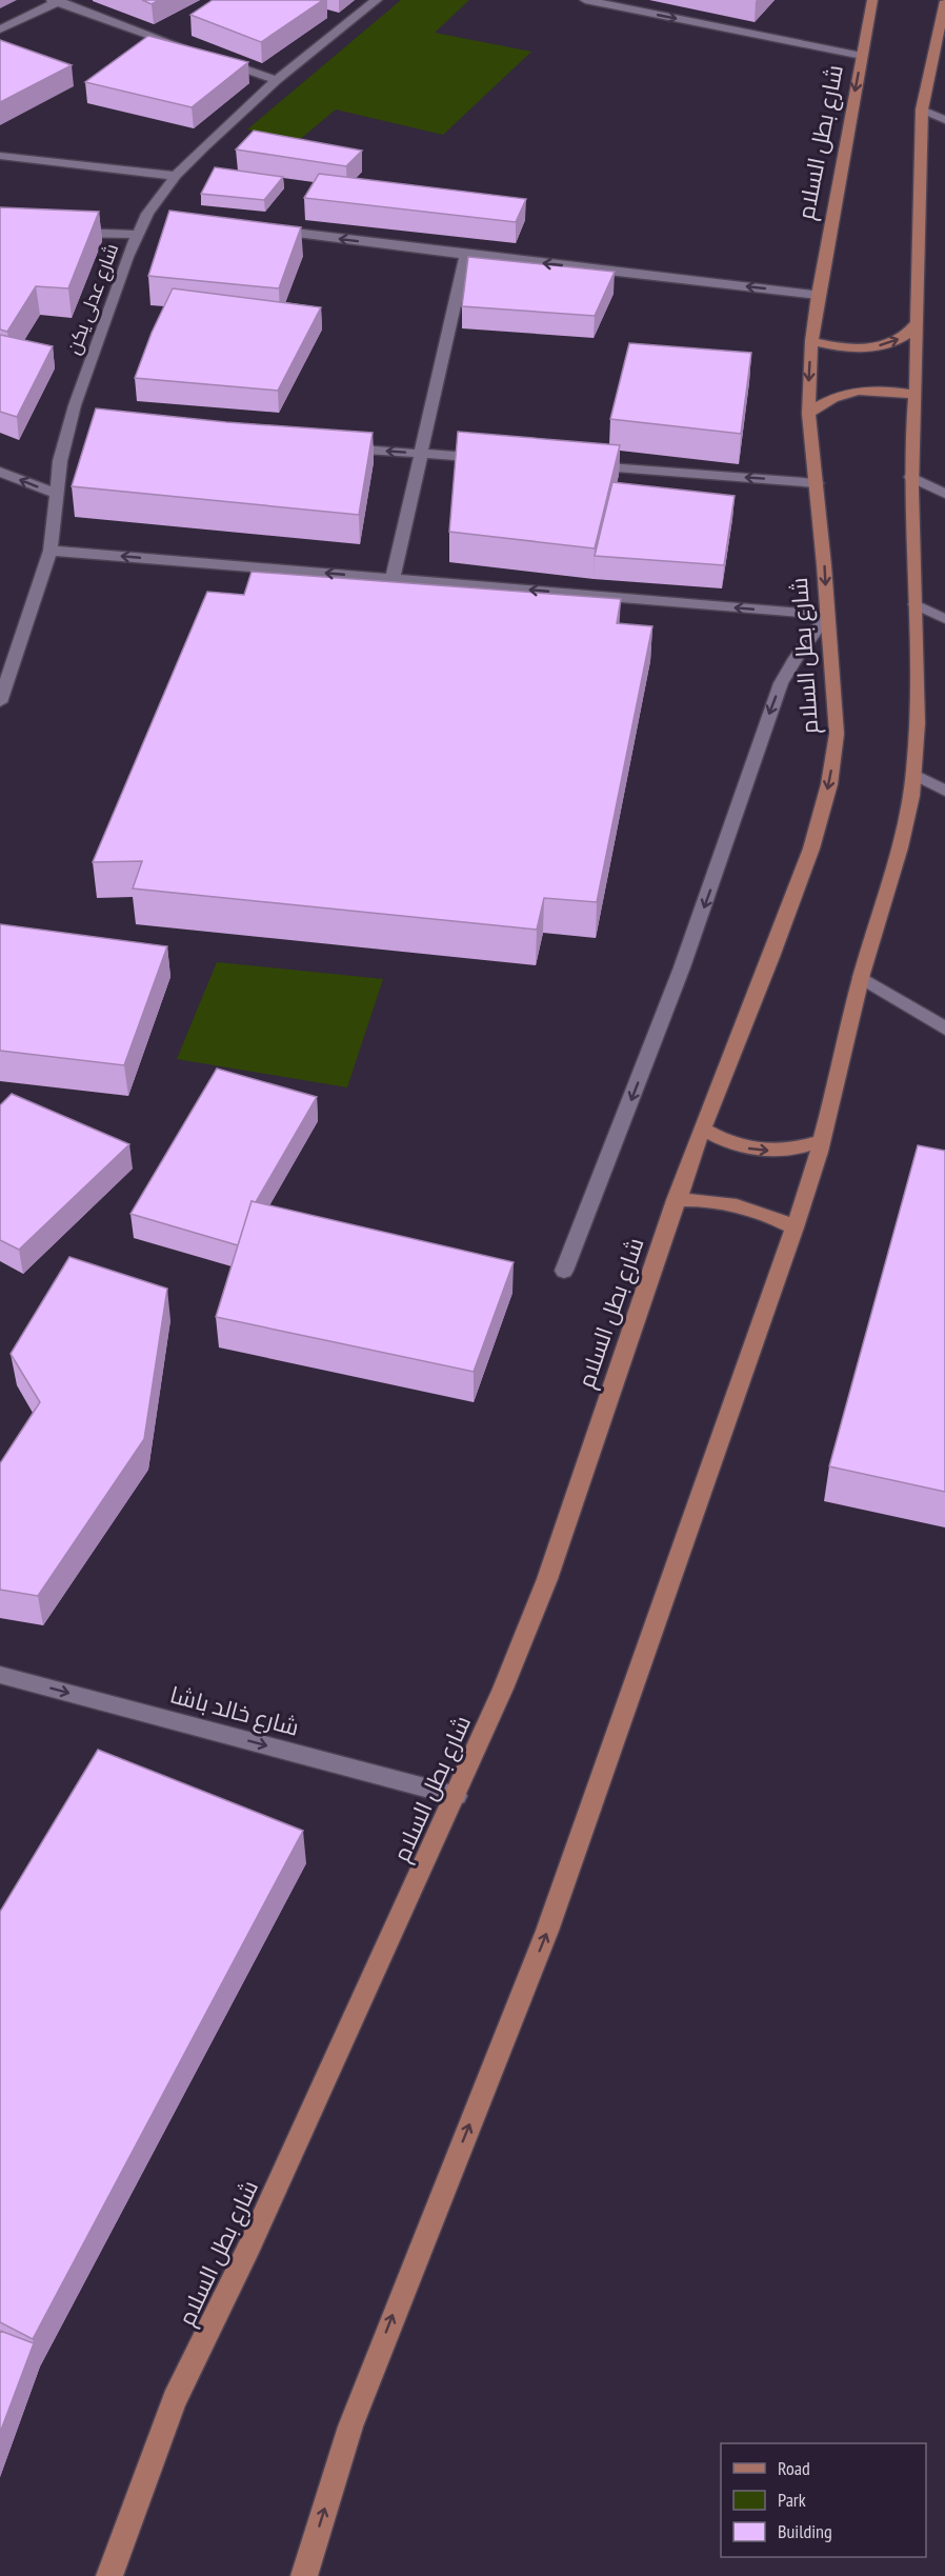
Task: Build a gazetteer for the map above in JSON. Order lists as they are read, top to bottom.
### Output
{
  "streets": {
    "main road": ["شارع بطل السلام"],
    "street": ["شارع عدلى يكن", "شارع خالد باشا"]
  },
  "crossings": [
    ["شارع بطل السلام", "شارع خالد باشا"]
  ],
  "one_way": ["شارع خالد باشا"],
  "legend": ["Road", "Park", "Building"]
}
